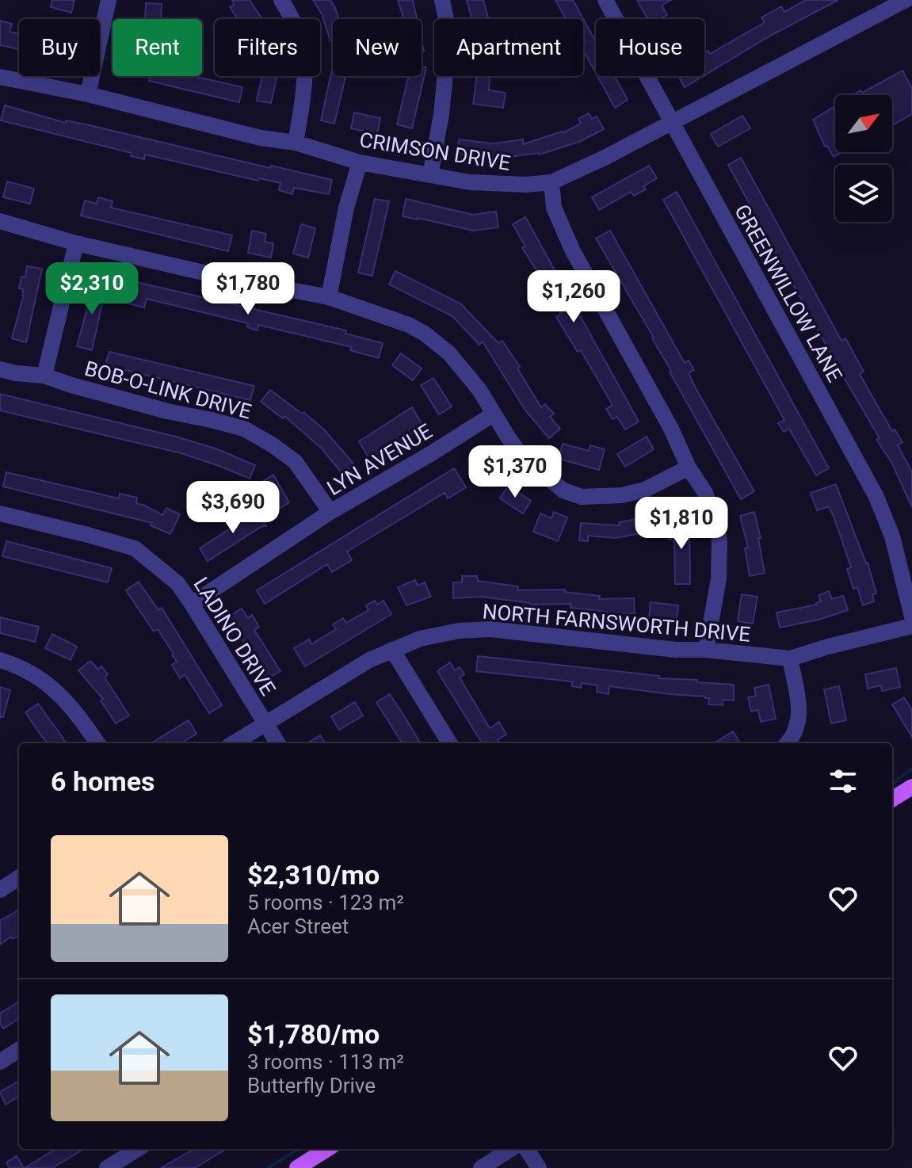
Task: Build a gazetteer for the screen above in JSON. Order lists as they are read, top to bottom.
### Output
{
  "streets": {
    "street": [
      "CRIMSON DRIVE",
      "GREENWILLOW LANE",
      "BOB-O-LINK DRIVE",
      "LYN AVENUE",
      "NORTH FARNSWORTH DRIVE",
      "LADINO DRIVE"
    ]
  },
  "crossings": [
    ["CRIMSON DRIVE", "GREENWILLOW LANE"],
    ["BOB-O-LINK DRIVE", "LYN AVENUE"],
    ["LYN AVENUE", "LADINO DRIVE"],
    ["NORTH FARNSWORTH DRIVE", "LADINO DRIVE"]
  ],
  "north": "top right",
  "page": {
    "chip": [
      "Buy",
      "Rent",
      "Filters",
      "New",
      "Apartment",
      "House"
    ],
    "price": [
      "$2,310",
      "$1,780",
      "$1,260",
      "$1,370",
      "$3,690",
      "$1,810"
    ],
    "heading": "6 homes",
    "list": [
      {
        "name": "$2,310/mo",
        "note": "5 rooms · 123 m² · Acer Street"
      },
      {
        "name": "$1,780/mo",
        "note": "3 rooms · 113 m² · Butterfly Drive"
      }
    ]
  }
}
